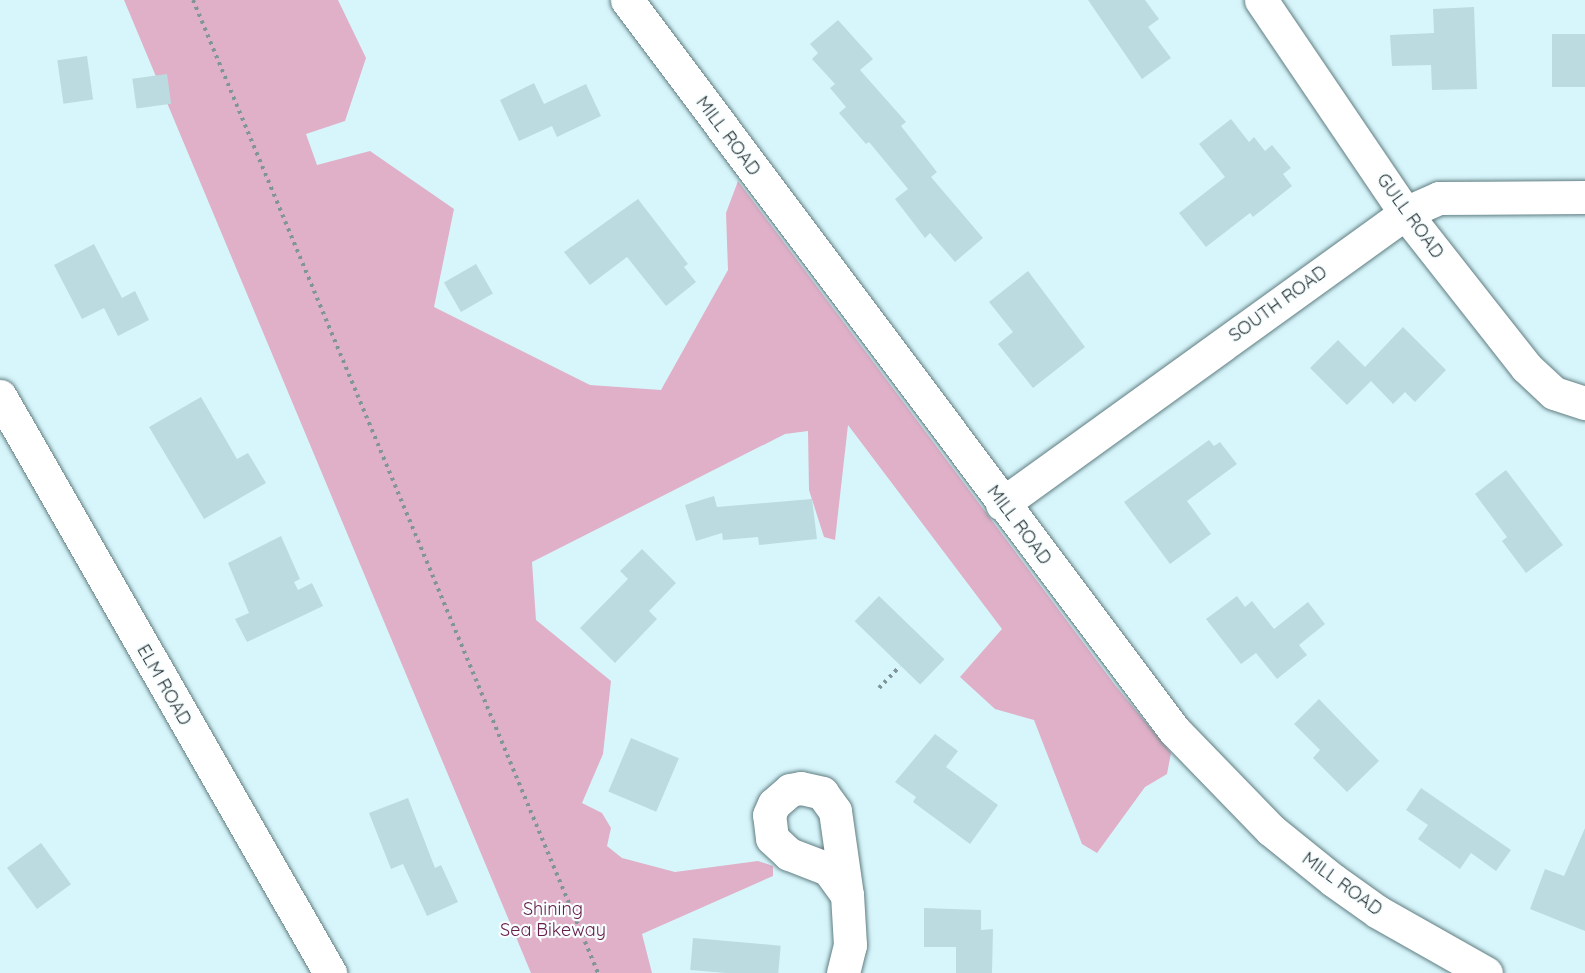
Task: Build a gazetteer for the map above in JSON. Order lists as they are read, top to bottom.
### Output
{
  "streets": {
    "street": [
      "MILL ROAD",
      "GULL ROAD",
      "SOUTH ROAD",
      "ELM ROAD"
    ]
  },
  "crossings": [
    ["MILL ROAD", "SOUTH ROAD"],
    ["GULL ROAD", "SOUTH ROAD"]
  ],
  "parks": ["Shining Sea Bikeway"]
}
